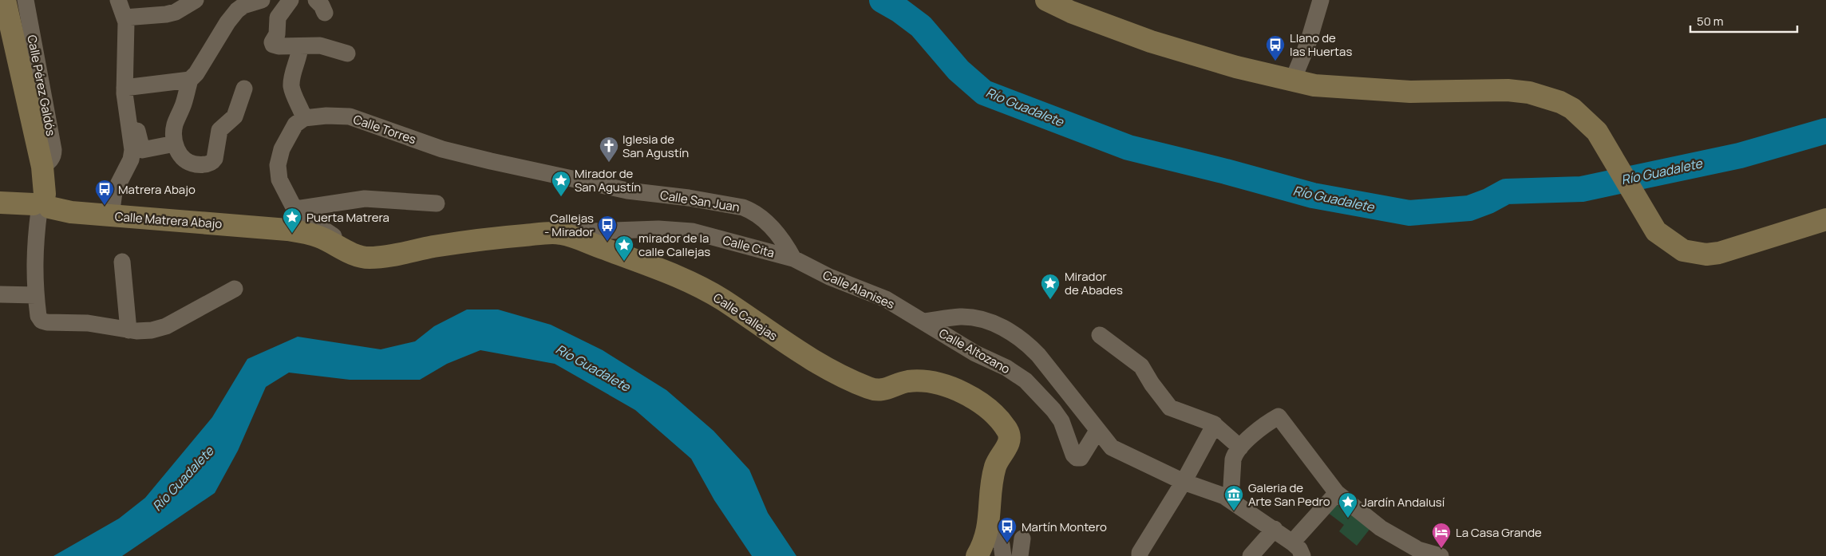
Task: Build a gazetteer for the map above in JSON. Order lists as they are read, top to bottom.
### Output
{
  "streets": {
    "street": [
      "Calle Pérez Galdós",
      "Calle Torres",
      "Calle San Juan",
      "Calle Matrera Abajo",
      "Calle Cita",
      "Calle Alanises",
      "Calle Callejas",
      "Calle Altozano"
    ]
  },
  "crossings": [
    ["Calle Pérez Galdós", "Calle Matrera Abajo"],
    ["Calle Torres", "Calle San Juan"],
    ["Calle San Juan", "Calle Cita"],
    ["Calle San Juan", "Calle Alanises"],
    ["Calle Matrera Abajo", "Calle Callejas"],
    ["Calle Cita", "Calle Alanises"],
    ["Calle Cita", "Calle Callejas"],
    ["Calle Alanises", "Calle Altozano"]
  ],
  "water": ["Río Guadalete"],
  "places": {
    "bus stop": [
      "Llano de las Huertas",
      "Matrera Abajo",
      "Callejas - Mirador",
      "Martín Montero"
    ],
    "church": ["Iglesia de San Agustín"],
    "place": [
      "Mirador de San Agustín",
      "Puerta Matrera",
      "mirador de la calle Callejas",
      "Mirador de Abades",
      "Jardín Andalusí"
    ],
    "museum": ["Galeria de Arte San Pedro"],
    "hotel": ["La Casa Grande"]
  },
  "scale_bar": "50 m"
}
